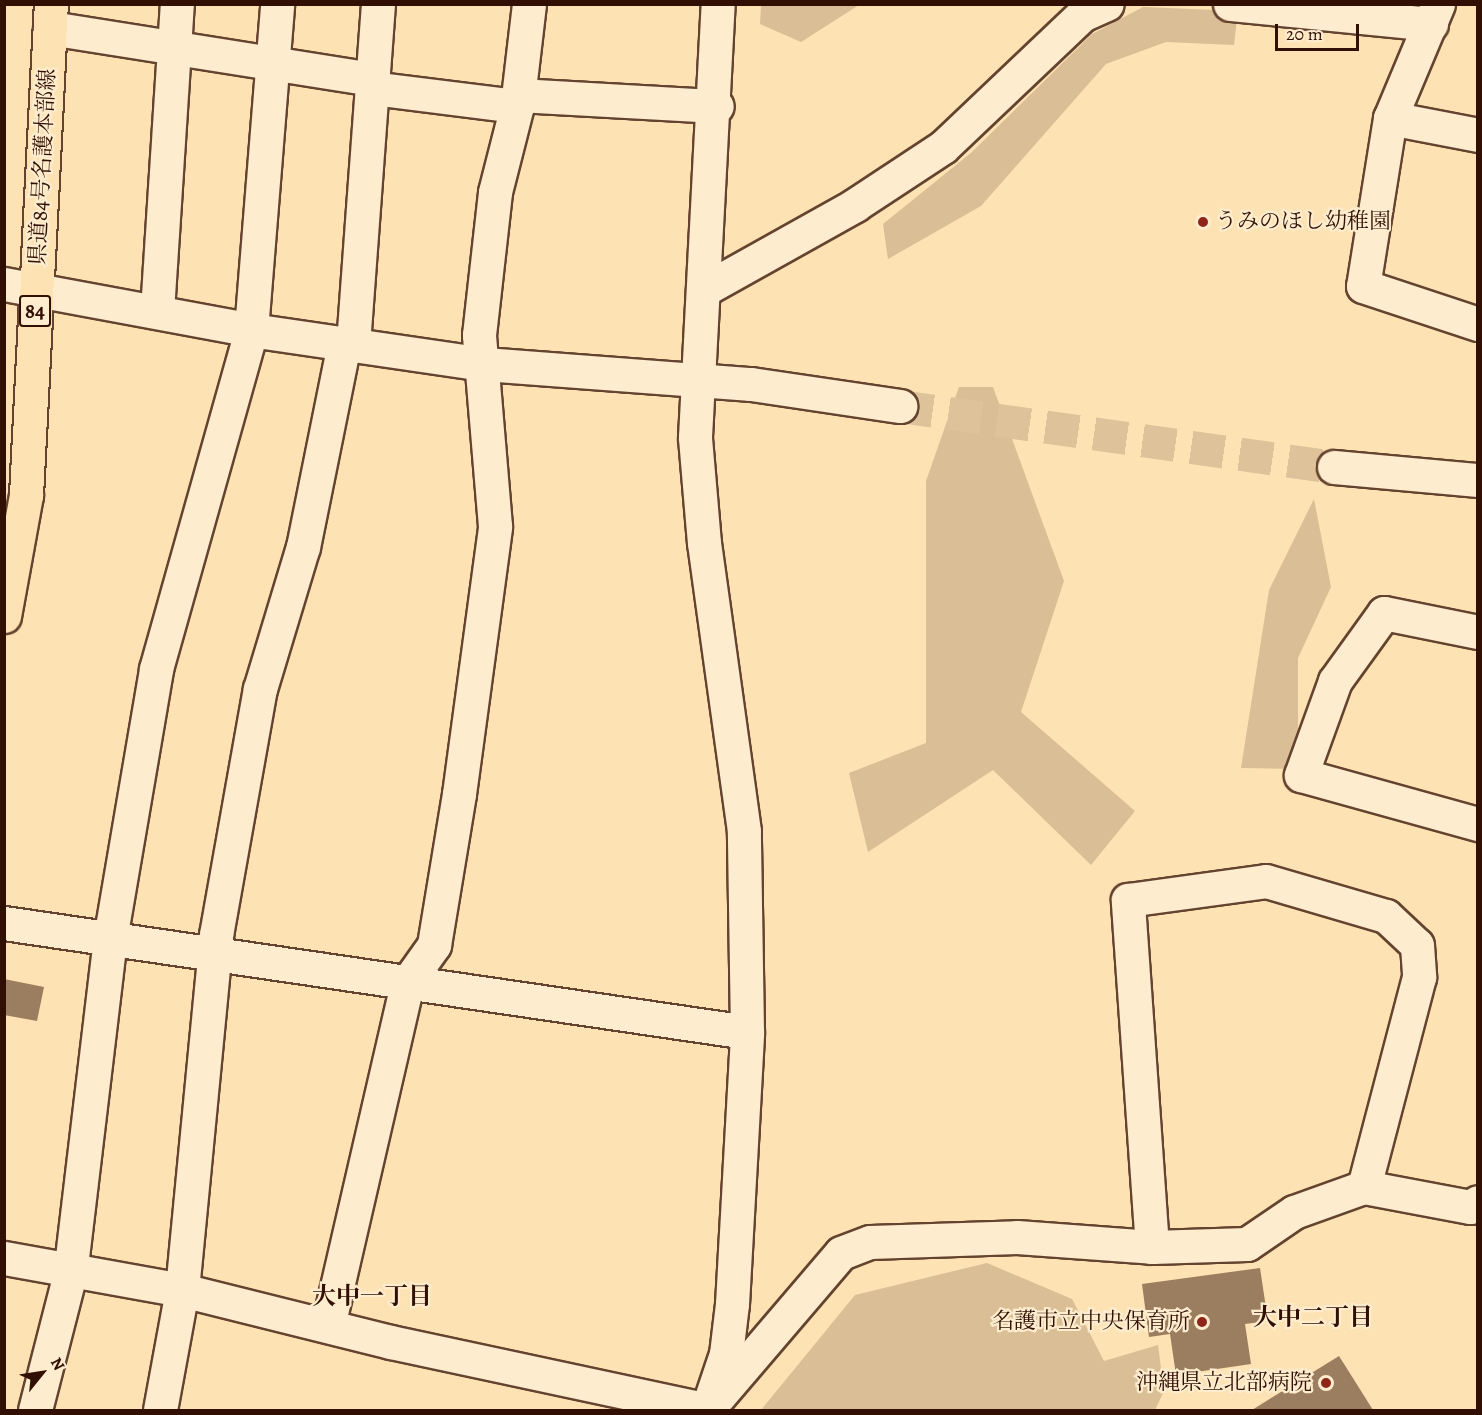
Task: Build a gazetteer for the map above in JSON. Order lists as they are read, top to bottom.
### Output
{
  "streets": {
    "main road": ["県道84号名護本部線", "84"]
  },
  "districts": ["大中一丁目", "大中二丁目"],
  "places": ["うみのほし幼稚園", "名護市立中央保育所", "沖縄県立北部病院"],
  "scale_bar": "20 m",
  "north": "top right"
}
